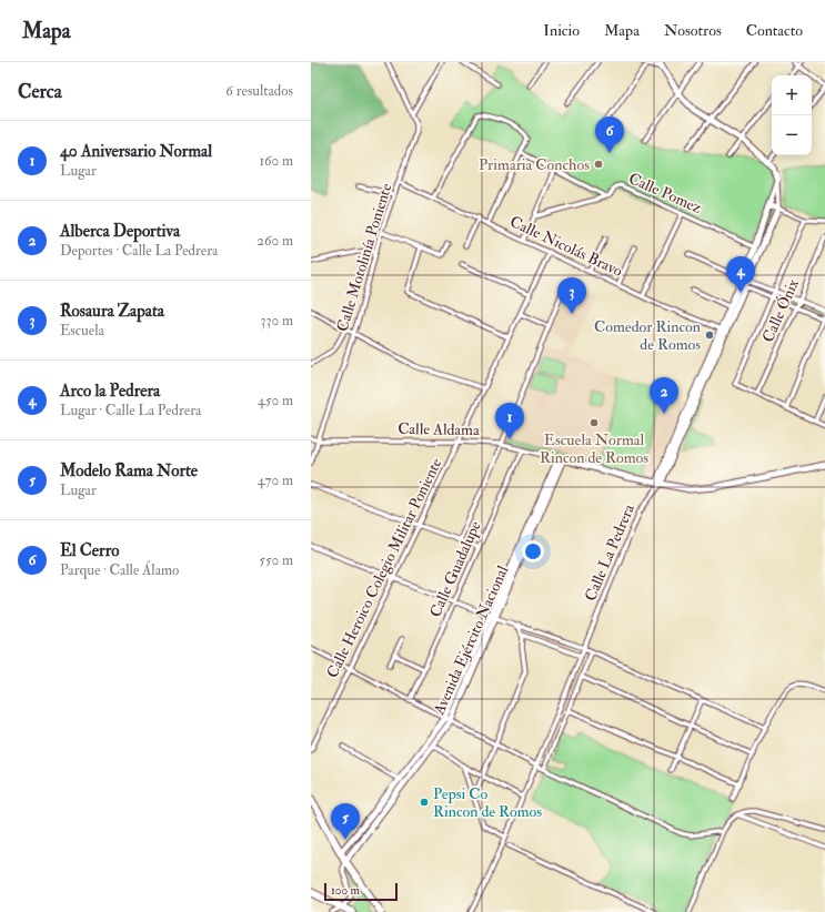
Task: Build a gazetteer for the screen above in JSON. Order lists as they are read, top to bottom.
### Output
{
  "streets": {
    "main road": ["Calle Aldama", "Calle La Pedrera", "Avenida Ejército Nacional"],
    "street": [
      "Calle Pomez",
      "Calle Nicolás Bravo",
      "Calle Motolinía Poniente",
      "Calle Ónix",
      "Calle Heroico Colegio Militar Poniente",
      "Calle Guadalupe"
    ]
  },
  "crossings": [
    ["Calle Pomez", "Calle La Pedrera"],
    ["Calle Nicolás Bravo", "Calle Motolinía Poniente"],
    ["Calle Nicolás Bravo", "Calle La Pedrera"],
    ["Calle Nicolás Bravo", "Calle Heroico Colegio Militar Poniente"],
    ["Calle Motolinía Poniente", "Calle Aldama"],
    ["Calle Aldama", "Calle La Pedrera"],
    ["Calle Aldama", "Calle Heroico Colegio Militar Poniente"],
    ["Calle Aldama", "Calle Guadalupe"],
    ["Calle Aldama", "Avenida Ejército Nacional"]
  ],
  "places": [
    "Primaria Conchos",
    "Comedor Rincon de Romos",
    "Escuela Normal Rincon de Romos",
    "Pepsi Co Rincon de Romos"
  ],
  "scale_bar": "100 m",
  "page": {
    "header": "Mapa",
    "nav": [
      "Inicio",
      "Mapa",
      "Nosotros",
      "Contacto"
    ],
    "heading": ["Cerca", "6 resultados"],
    "map_buttons": ["+", "−"],
    "pins": [
      "6",
      "4",
      "3",
      "2",
      "1",
      "5"
    ],
    "list": [
      {
        "mark": "1",
        "name": "40 Aniversario Normal",
        "note": "Lugar",
        "value": "160 m"
      },
      {
        "mark": "2",
        "name": "Alberca Deportiva",
        "note": "Deportes · Calle La Pedrera",
        "value": "260 m"
      },
      {
        "mark": "3",
        "name": "Rosaura Zapata",
        "note": "Escuela",
        "value": "330 m"
      },
      {
        "mark": "4",
        "name": "Arco la Pedrera",
        "note": "Lugar · Calle La Pedrera",
        "value": "450 m"
      },
      {
        "mark": "5",
        "name": "Modelo Rama Norte",
        "note": "Lugar",
        "value": "470 m"
      },
      {
        "mark": "6",
        "name": "El Cerro",
        "note": "Parque · Calle Álamo",
        "value": "550 m"
      }
    ],
    "scale": "100 m"
  }
}
